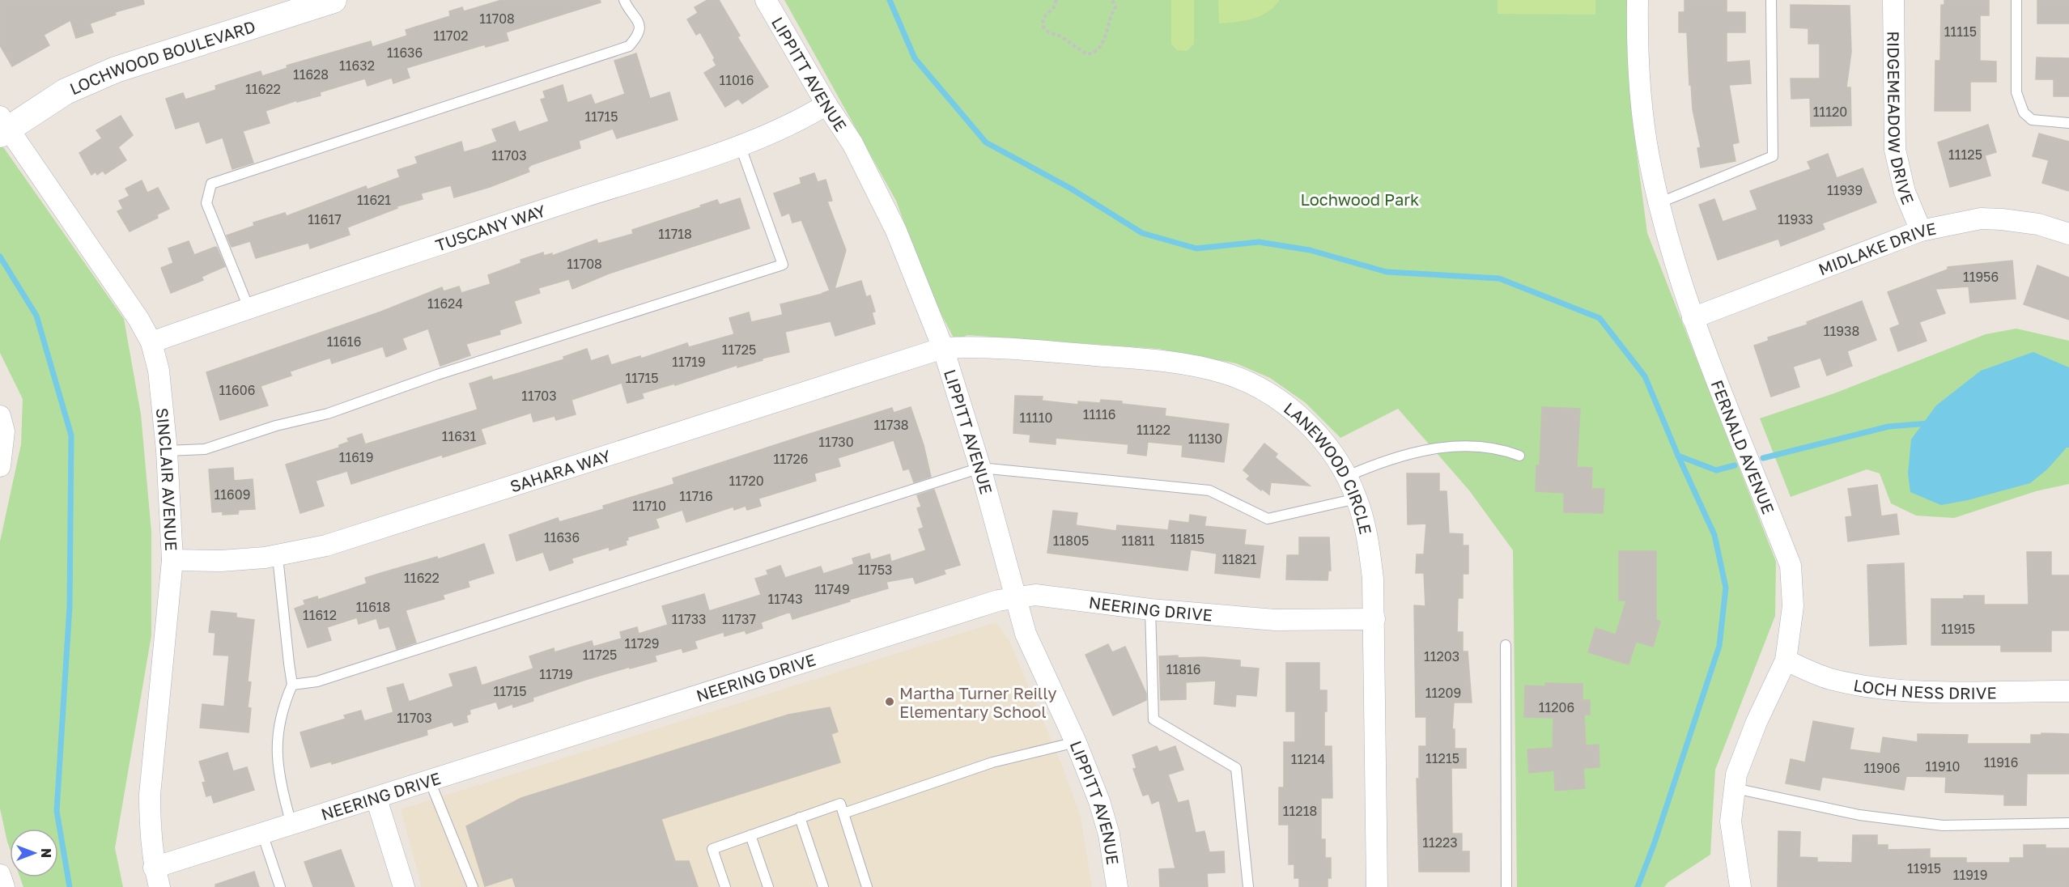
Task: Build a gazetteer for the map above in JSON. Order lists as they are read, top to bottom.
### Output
{
  "streets": {
    "street": [
      "LOCHWOOD BOULEVARD",
      "LIPPITT AVENUE",
      "RIDGEMEADOW DRIVE",
      "TUSCANY WAY",
      "MIDLAKE DRIVE",
      "FERNALD AVENUE",
      "SAHARA WAY",
      "LANEWOOD CIRCLE",
      "SINCLAIR AVENUE",
      "NEERING DRIVE",
      "LOCH NESS DRIVE"
    ]
  },
  "crossings": [
    ["LOCHWOOD BOULEVARD", "SINCLAIR AVENUE"],
    ["LIPPITT AVENUE", "TUSCANY WAY"],
    ["LIPPITT AVENUE", "SAHARA WAY"],
    ["LIPPITT AVENUE", "LANEWOOD CIRCLE"],
    ["LIPPITT AVENUE", "NEERING DRIVE"],
    ["RIDGEMEADOW DRIVE", "MIDLAKE DRIVE"],
    ["TUSCANY WAY", "SINCLAIR AVENUE"],
    ["MIDLAKE DRIVE", "FERNALD AVENUE"],
    ["FERNALD AVENUE", "LOCH NESS DRIVE"],
    ["SAHARA WAY", "LANEWOOD CIRCLE"],
    ["SAHARA WAY", "SINCLAIR AVENUE"],
    ["LANEWOOD CIRCLE", "NEERING DRIVE"],
    ["SINCLAIR AVENUE", "NEERING DRIVE"]
  ],
  "parks": ["Lochwood Park"],
  "places": ["Martha Turner Reilly Elementary School"],
  "house_numbers": [
    "11708",
    "11115",
    "11702",
    "11636",
    "11632",
    "11628",
    "11016",
    "11622",
    "11120",
    "11715",
    "11125",
    "11703",
    "11939",
    "11621",
    "11617",
    "11933",
    "11718",
    "11708",
    "11956",
    "11624",
    "11938",
    "11616",
    "11725",
    "11719",
    "11715",
    "11606",
    "11703",
    "11116",
    "11110",
    "11738",
    "11122",
    "11631",
    "11130",
    "11730",
    "11619",
    "11726",
    "11720",
    "11609",
    "11716",
    "11710",
    "11636",
    "11815",
    "11805",
    "11811",
    "11821",
    "11753",
    "11622",
    "11749",
    "11743",
    "11618",
    "11612",
    "11733",
    "11737",
    "11915",
    "11729",
    "11725",
    "11203",
    "11816",
    "11719",
    "11715",
    "11209",
    "11206",
    "11703",
    "11215",
    "11214",
    "11916",
    "11910",
    "11906",
    "11218",
    "11223",
    "11915",
    "11919"
  ],
  "north": "right"
}
